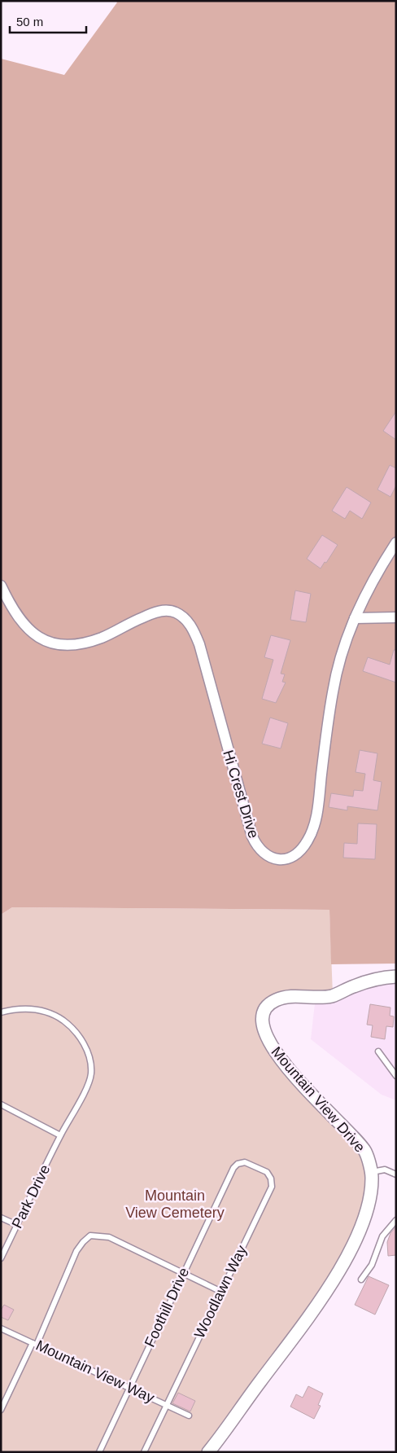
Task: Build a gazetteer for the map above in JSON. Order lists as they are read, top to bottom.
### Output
{
  "streets": {
    "street": ["Hi Crest Drive", "Mountain View Drive"],
    "lane": [
      "Park Drive",
      "Woodlawn Way",
      "Foothill Drive",
      "Mountain View Way"
    ]
  },
  "crossings": [
    ["Woodlawn Way", "Foothill Drive"],
    ["Woodlawn Way", "Mountain View Way"],
    ["Foothill Drive", "Mountain View Way"]
  ],
  "parks": ["Mountain View Cemetery"],
  "scale_bar": "50 m"
}
